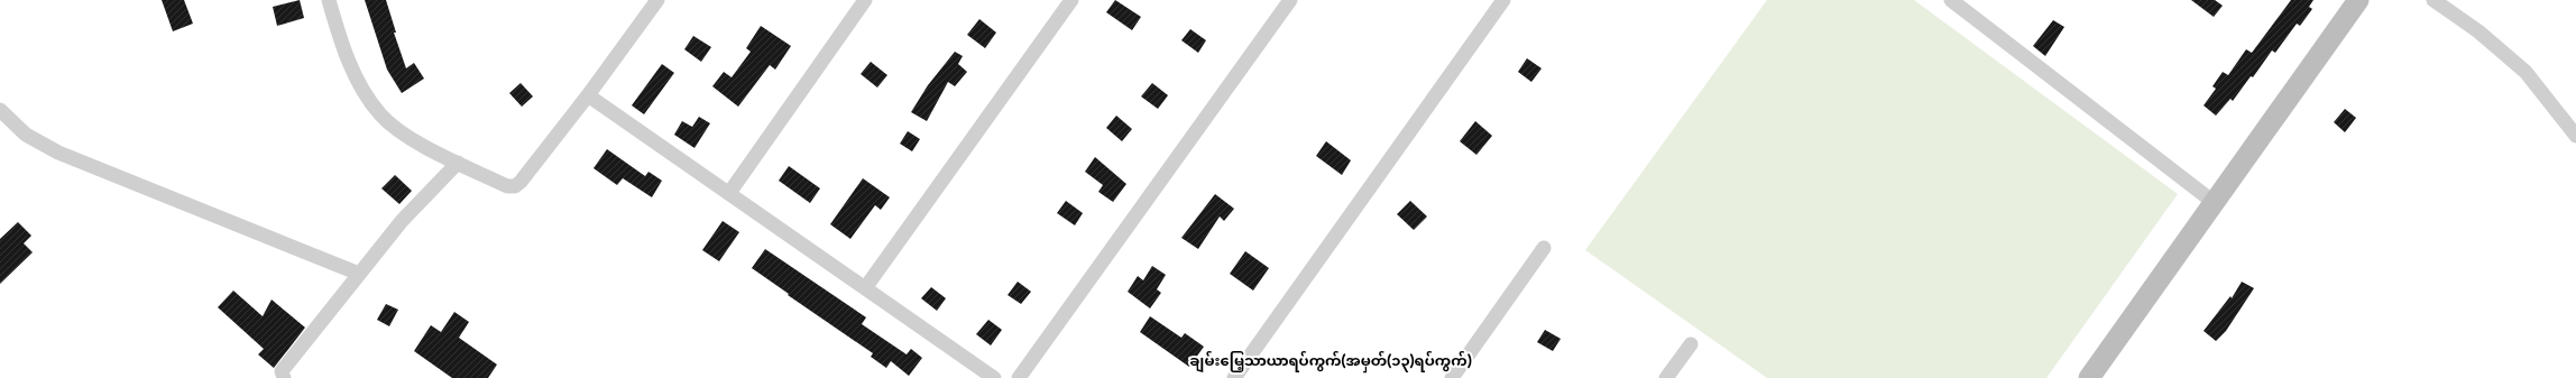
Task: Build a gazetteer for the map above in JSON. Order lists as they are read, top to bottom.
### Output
{
  "districts": ["ချမ်းမြေ့သာယာရပ်ကွက်(အမှတ်(၁၃)ရပ်ကွက်)"]
}
